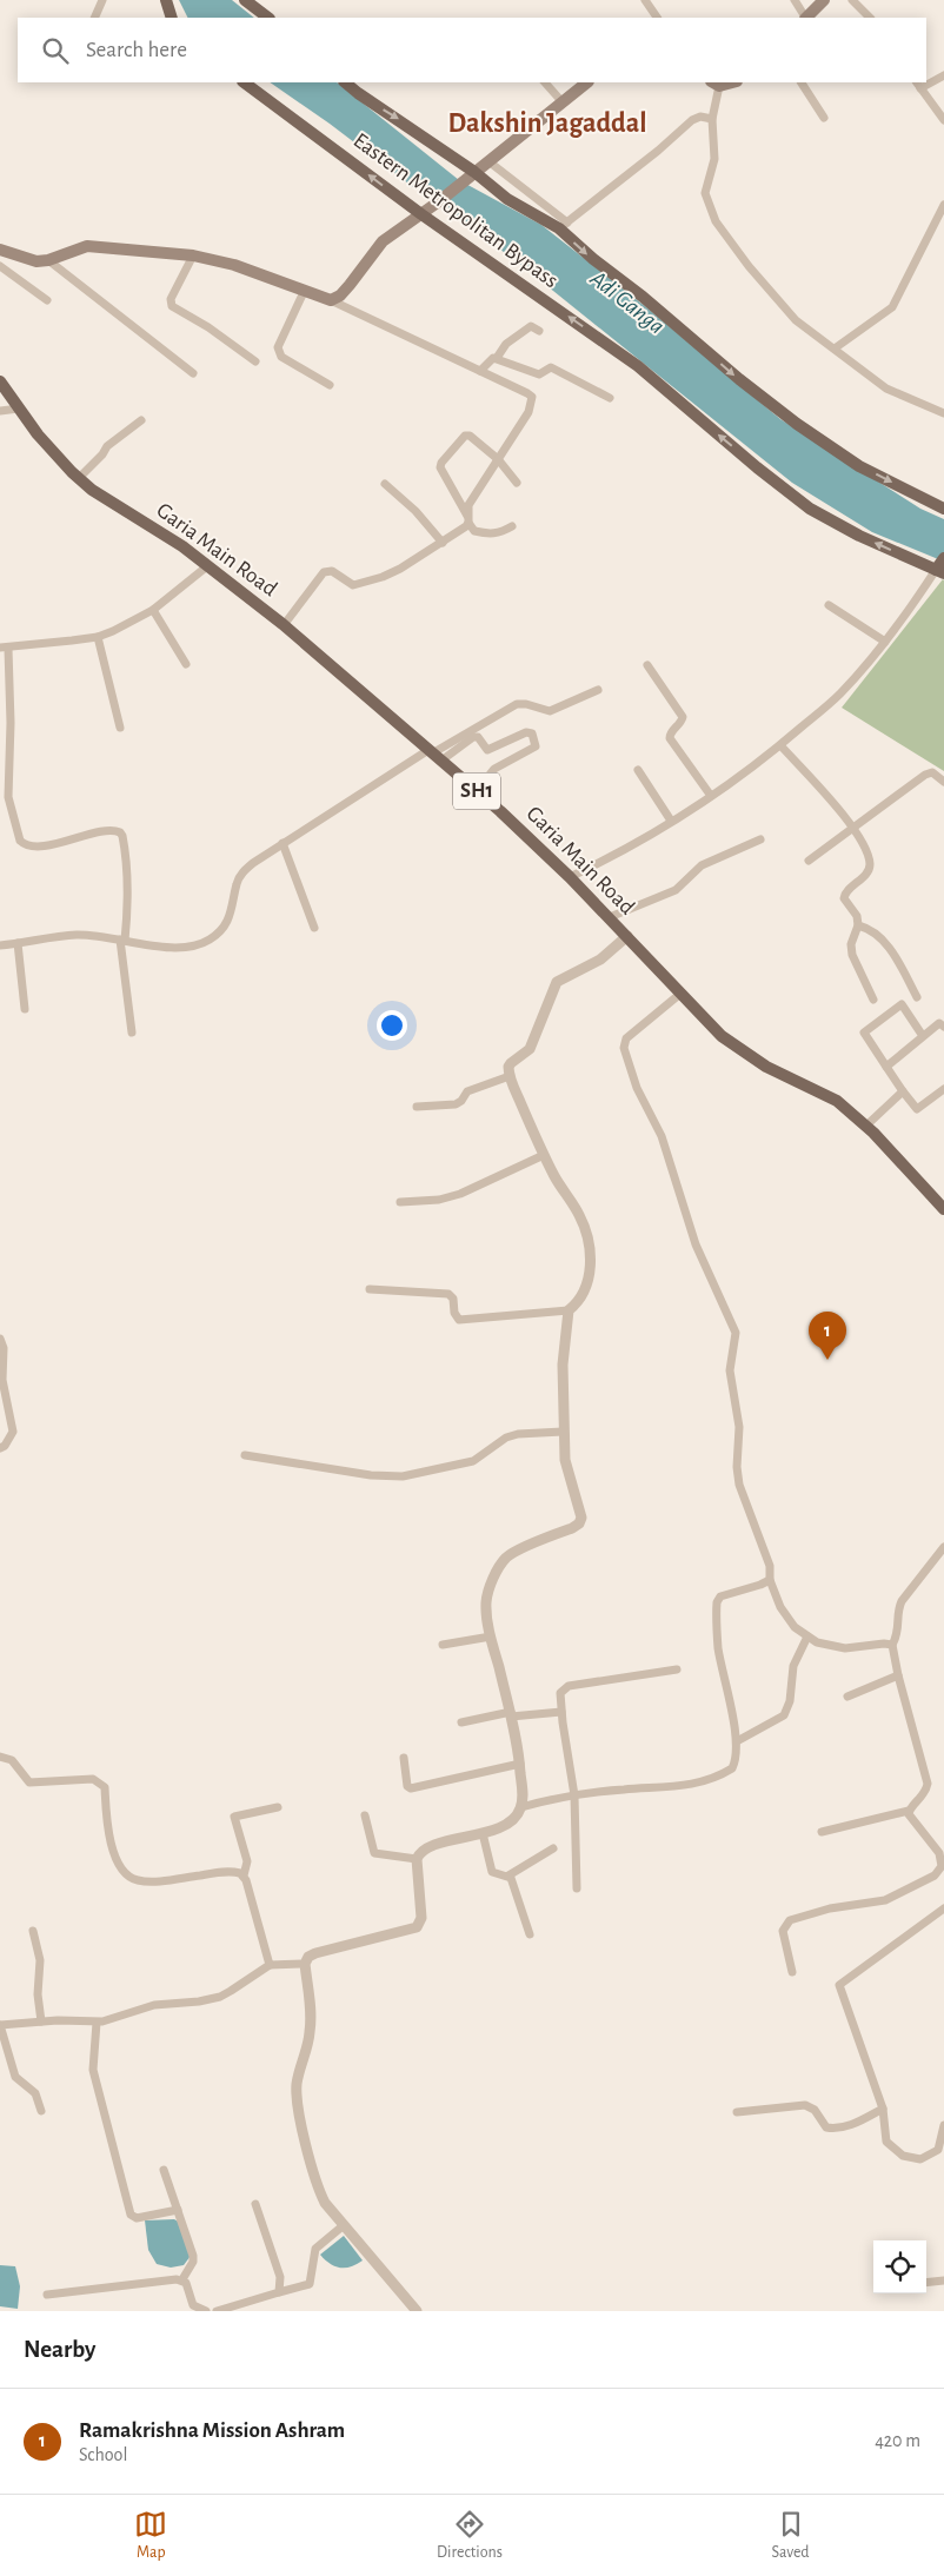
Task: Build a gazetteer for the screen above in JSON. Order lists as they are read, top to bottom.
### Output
{
  "streets": {
    "main road": ["Eastern Metropolitan Bypass", "Garia Main Road", "SH1"]
  },
  "districts": ["Dakshin Jagaddal"],
  "water": ["Adi Ganga"],
  "page": {
    "search": "Search here",
    "pins": "1",
    "heading": "Nearby",
    "list": [
      {
        "mark": "1",
        "name": "Ramakrishna Mission Ashram",
        "note": "School",
        "value": "420 m"
      }
    ],
    "nav": ["Map", "Directions", "Saved"]
  }
}
